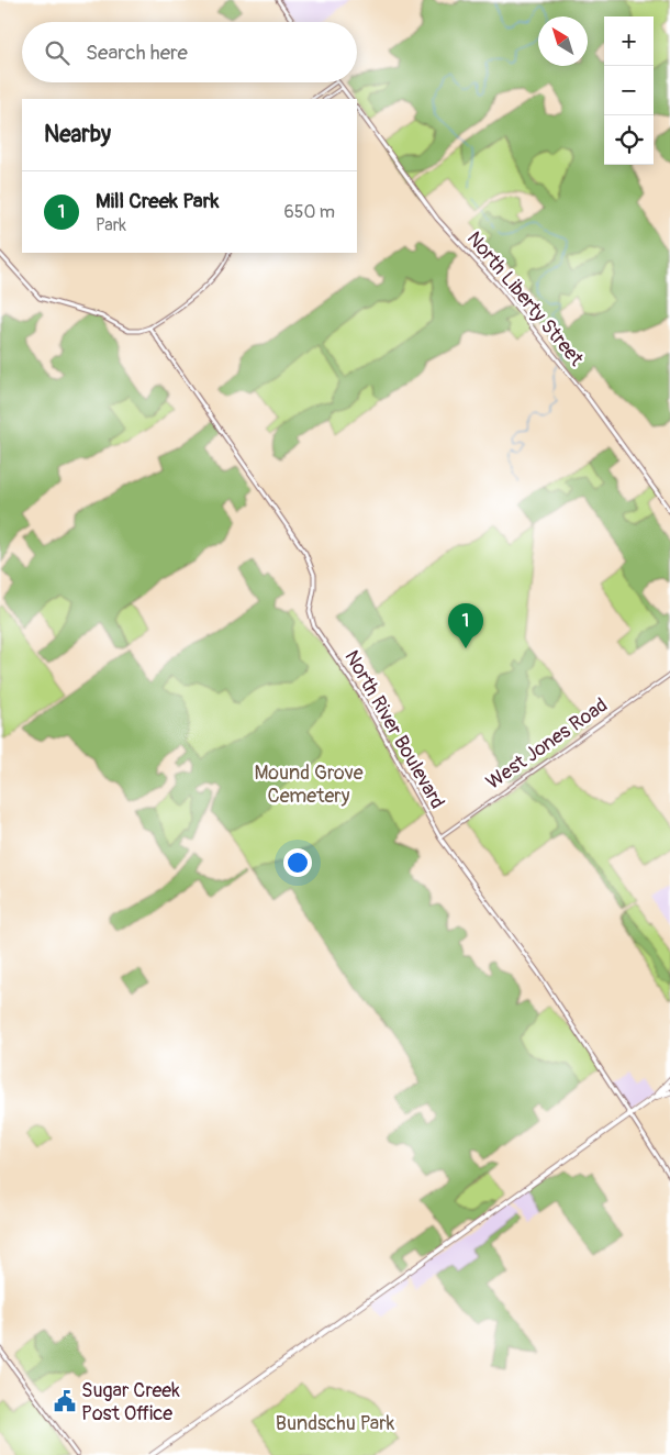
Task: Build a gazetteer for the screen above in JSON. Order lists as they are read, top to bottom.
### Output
{
  "streets": {
    "main road": ["North Liberty Street", "North River Boulevard"],
    "street": ["West Jones Road"]
  },
  "crossings": [
    ["North River Boulevard", "West Jones Road"]
  ],
  "parks": ["Mound Grove Cemetery", "Bundschu Park"],
  "places": {
    "public building": ["Sugar Creek Post Office"]
  },
  "north": "top left",
  "page": {
    "map_buttons": ["+", "−"],
    "search": "Search here",
    "heading": "Nearby",
    "list": [
      {
        "mark": "1",
        "name": "Mill Creek Park",
        "note": "Park",
        "value": "650 m"
      }
    ],
    "pins": "1"
  }
}
